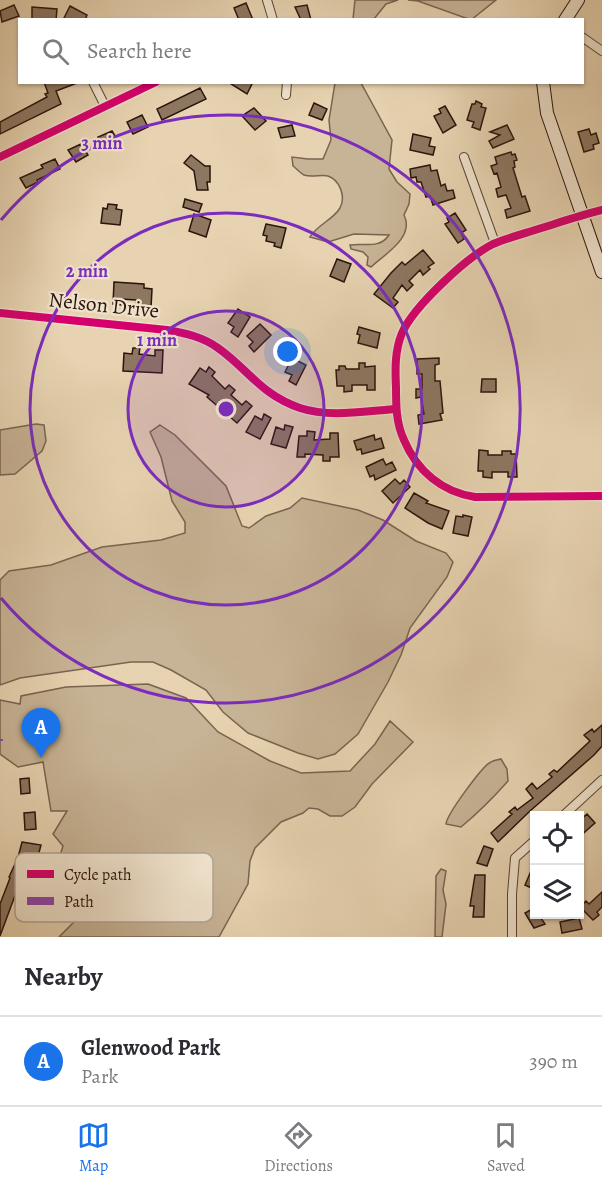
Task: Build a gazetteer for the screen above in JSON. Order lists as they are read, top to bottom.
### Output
{
  "streets": {
    "street": ["Nelson Drive"]
  },
  "legend": ["Cycle path", "Path"],
  "page": {
    "search": "Search here",
    "pins": "A",
    "heading": "Nearby",
    "list": [
      {
        "mark": "A",
        "name": "Glenwood Park",
        "note": "Park",
        "value": "390 m"
      }
    ],
    "nav": ["Map", "Directions", "Saved"]
  },
  "rings": ["3 min", "2 min", "1 min"]
}
